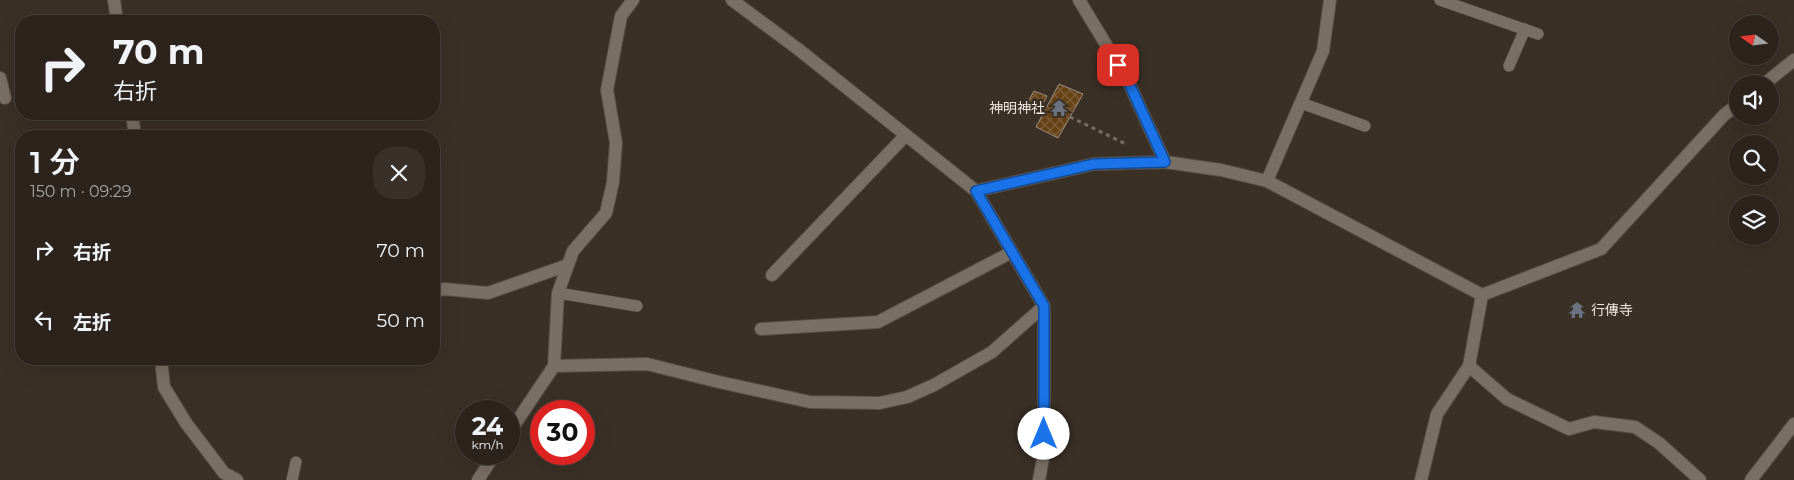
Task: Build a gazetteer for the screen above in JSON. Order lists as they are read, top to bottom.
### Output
{
  "places": {
    "temple": ["神明神社", "行傳寺"]
  },
  "north": "left",
  "page": {
    "turn": ["70 m", "右折"],
    "heading": ["1 分", "150 m · 09:29"],
    "list": [
      {
        "name": "右折",
        "value": "70 m"
      },
      {
        "name": "左折",
        "value": "50 m"
      }
    ],
    "speed": "24 km/h",
    "limit": "30"
  }
}
